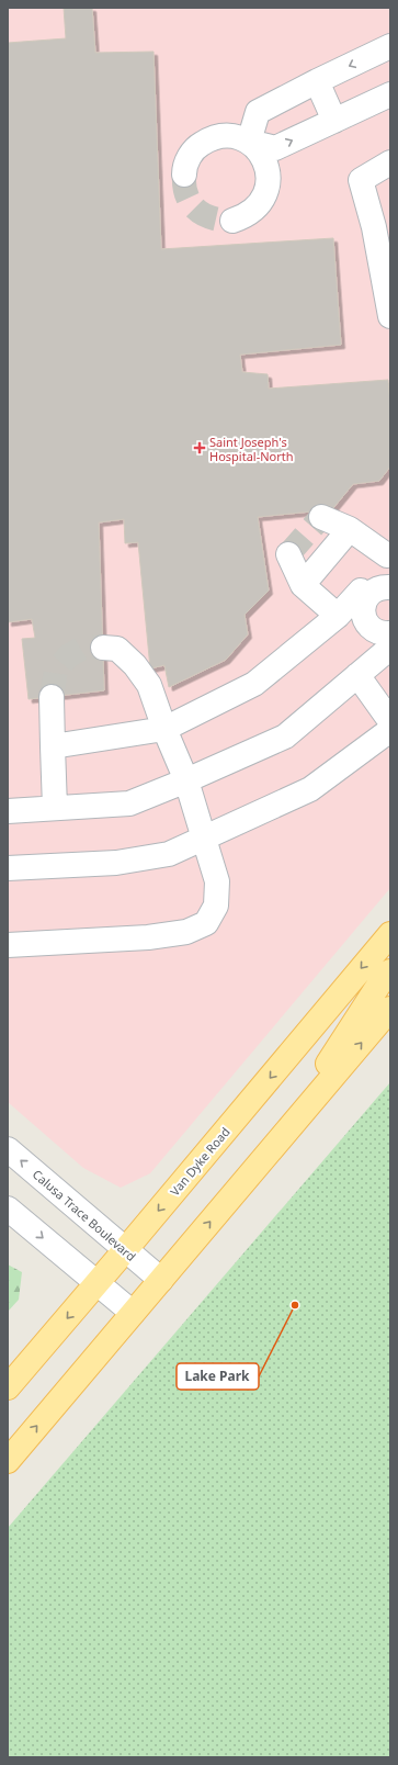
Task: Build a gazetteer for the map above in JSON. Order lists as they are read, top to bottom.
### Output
{
  "streets": {
    "main road": ["Van Dyke Road"],
    "street": ["Calusa Trace Boulevard"]
  },
  "crossings": [
    ["Van Dyke Road", "Calusa Trace Boulevard"]
  ],
  "places": {
    "health": ["Saint Joseph's Hospital-North"],
    "other": ["Lake Park"]
  }
}
